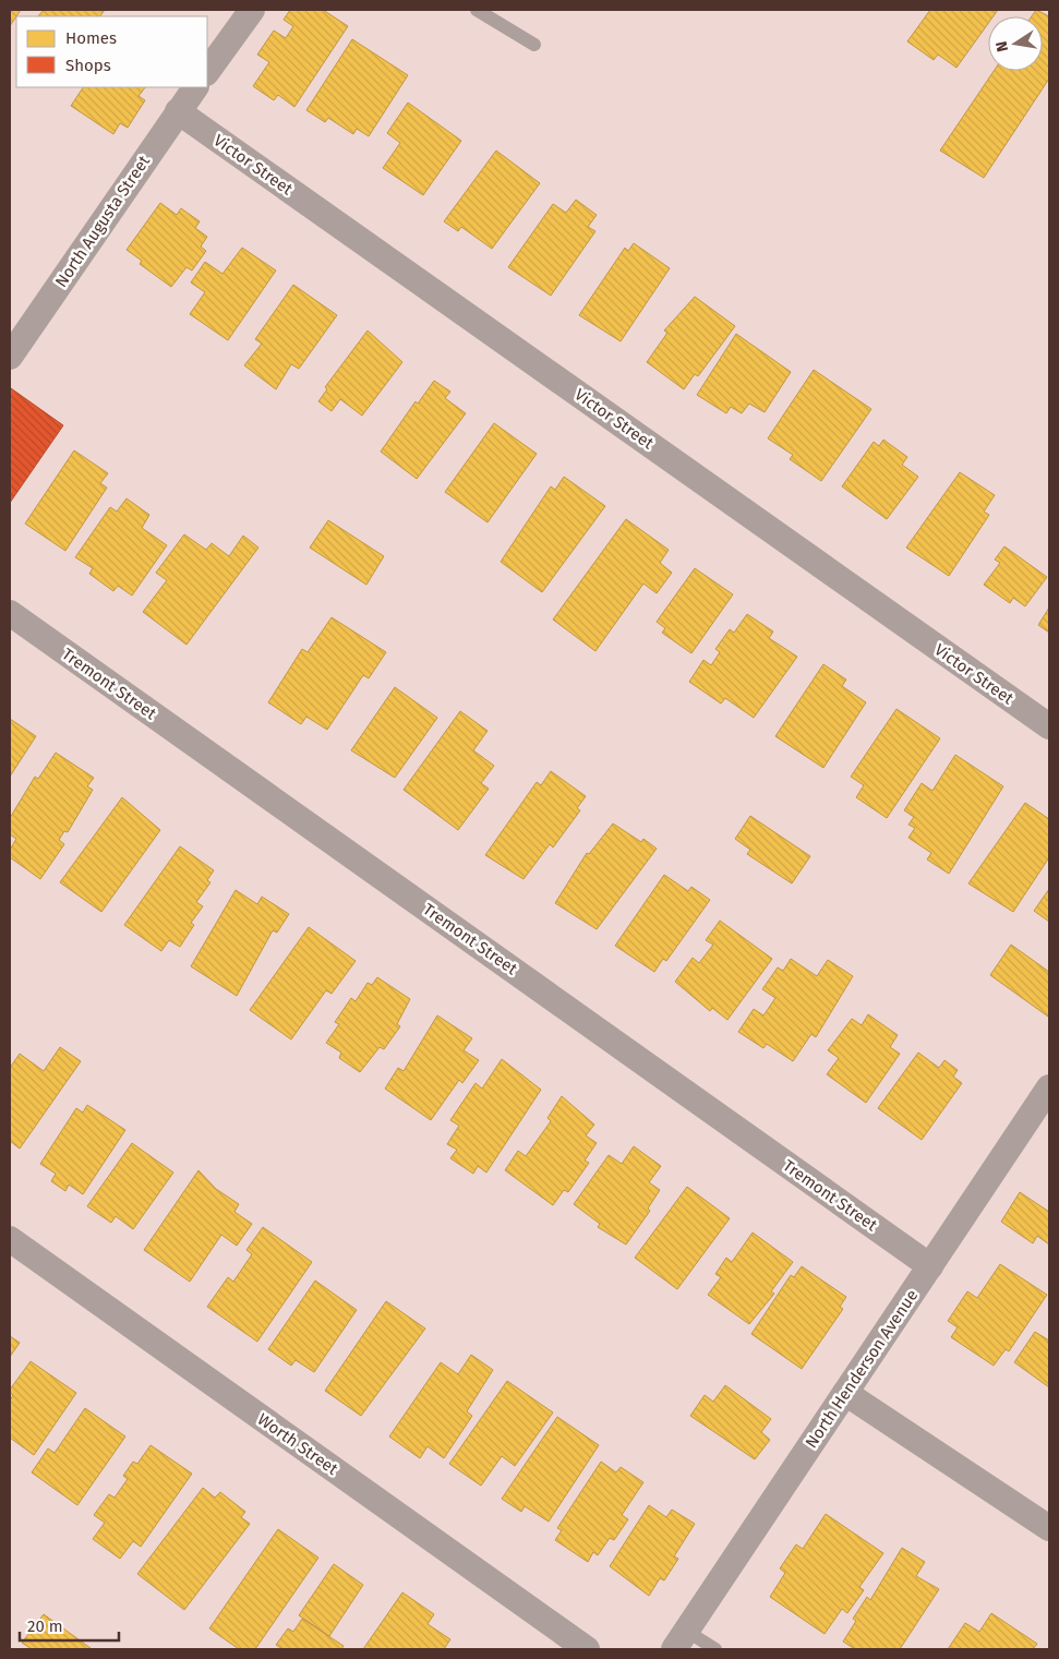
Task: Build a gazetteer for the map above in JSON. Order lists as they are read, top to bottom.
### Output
{
  "streets": {
    "street": [
      "Victor Street",
      "North Augusta Street",
      "Tremont Street",
      "North Henderson Avenue",
      "Worth Street"
    ]
  },
  "crossings": [
    ["Victor Street", "North Augusta Street"],
    ["Tremont Street", "North Henderson Avenue"]
  ],
  "legend": ["Homes", "Shops"],
  "scale_bar": "20 m",
  "north": "left"
}
